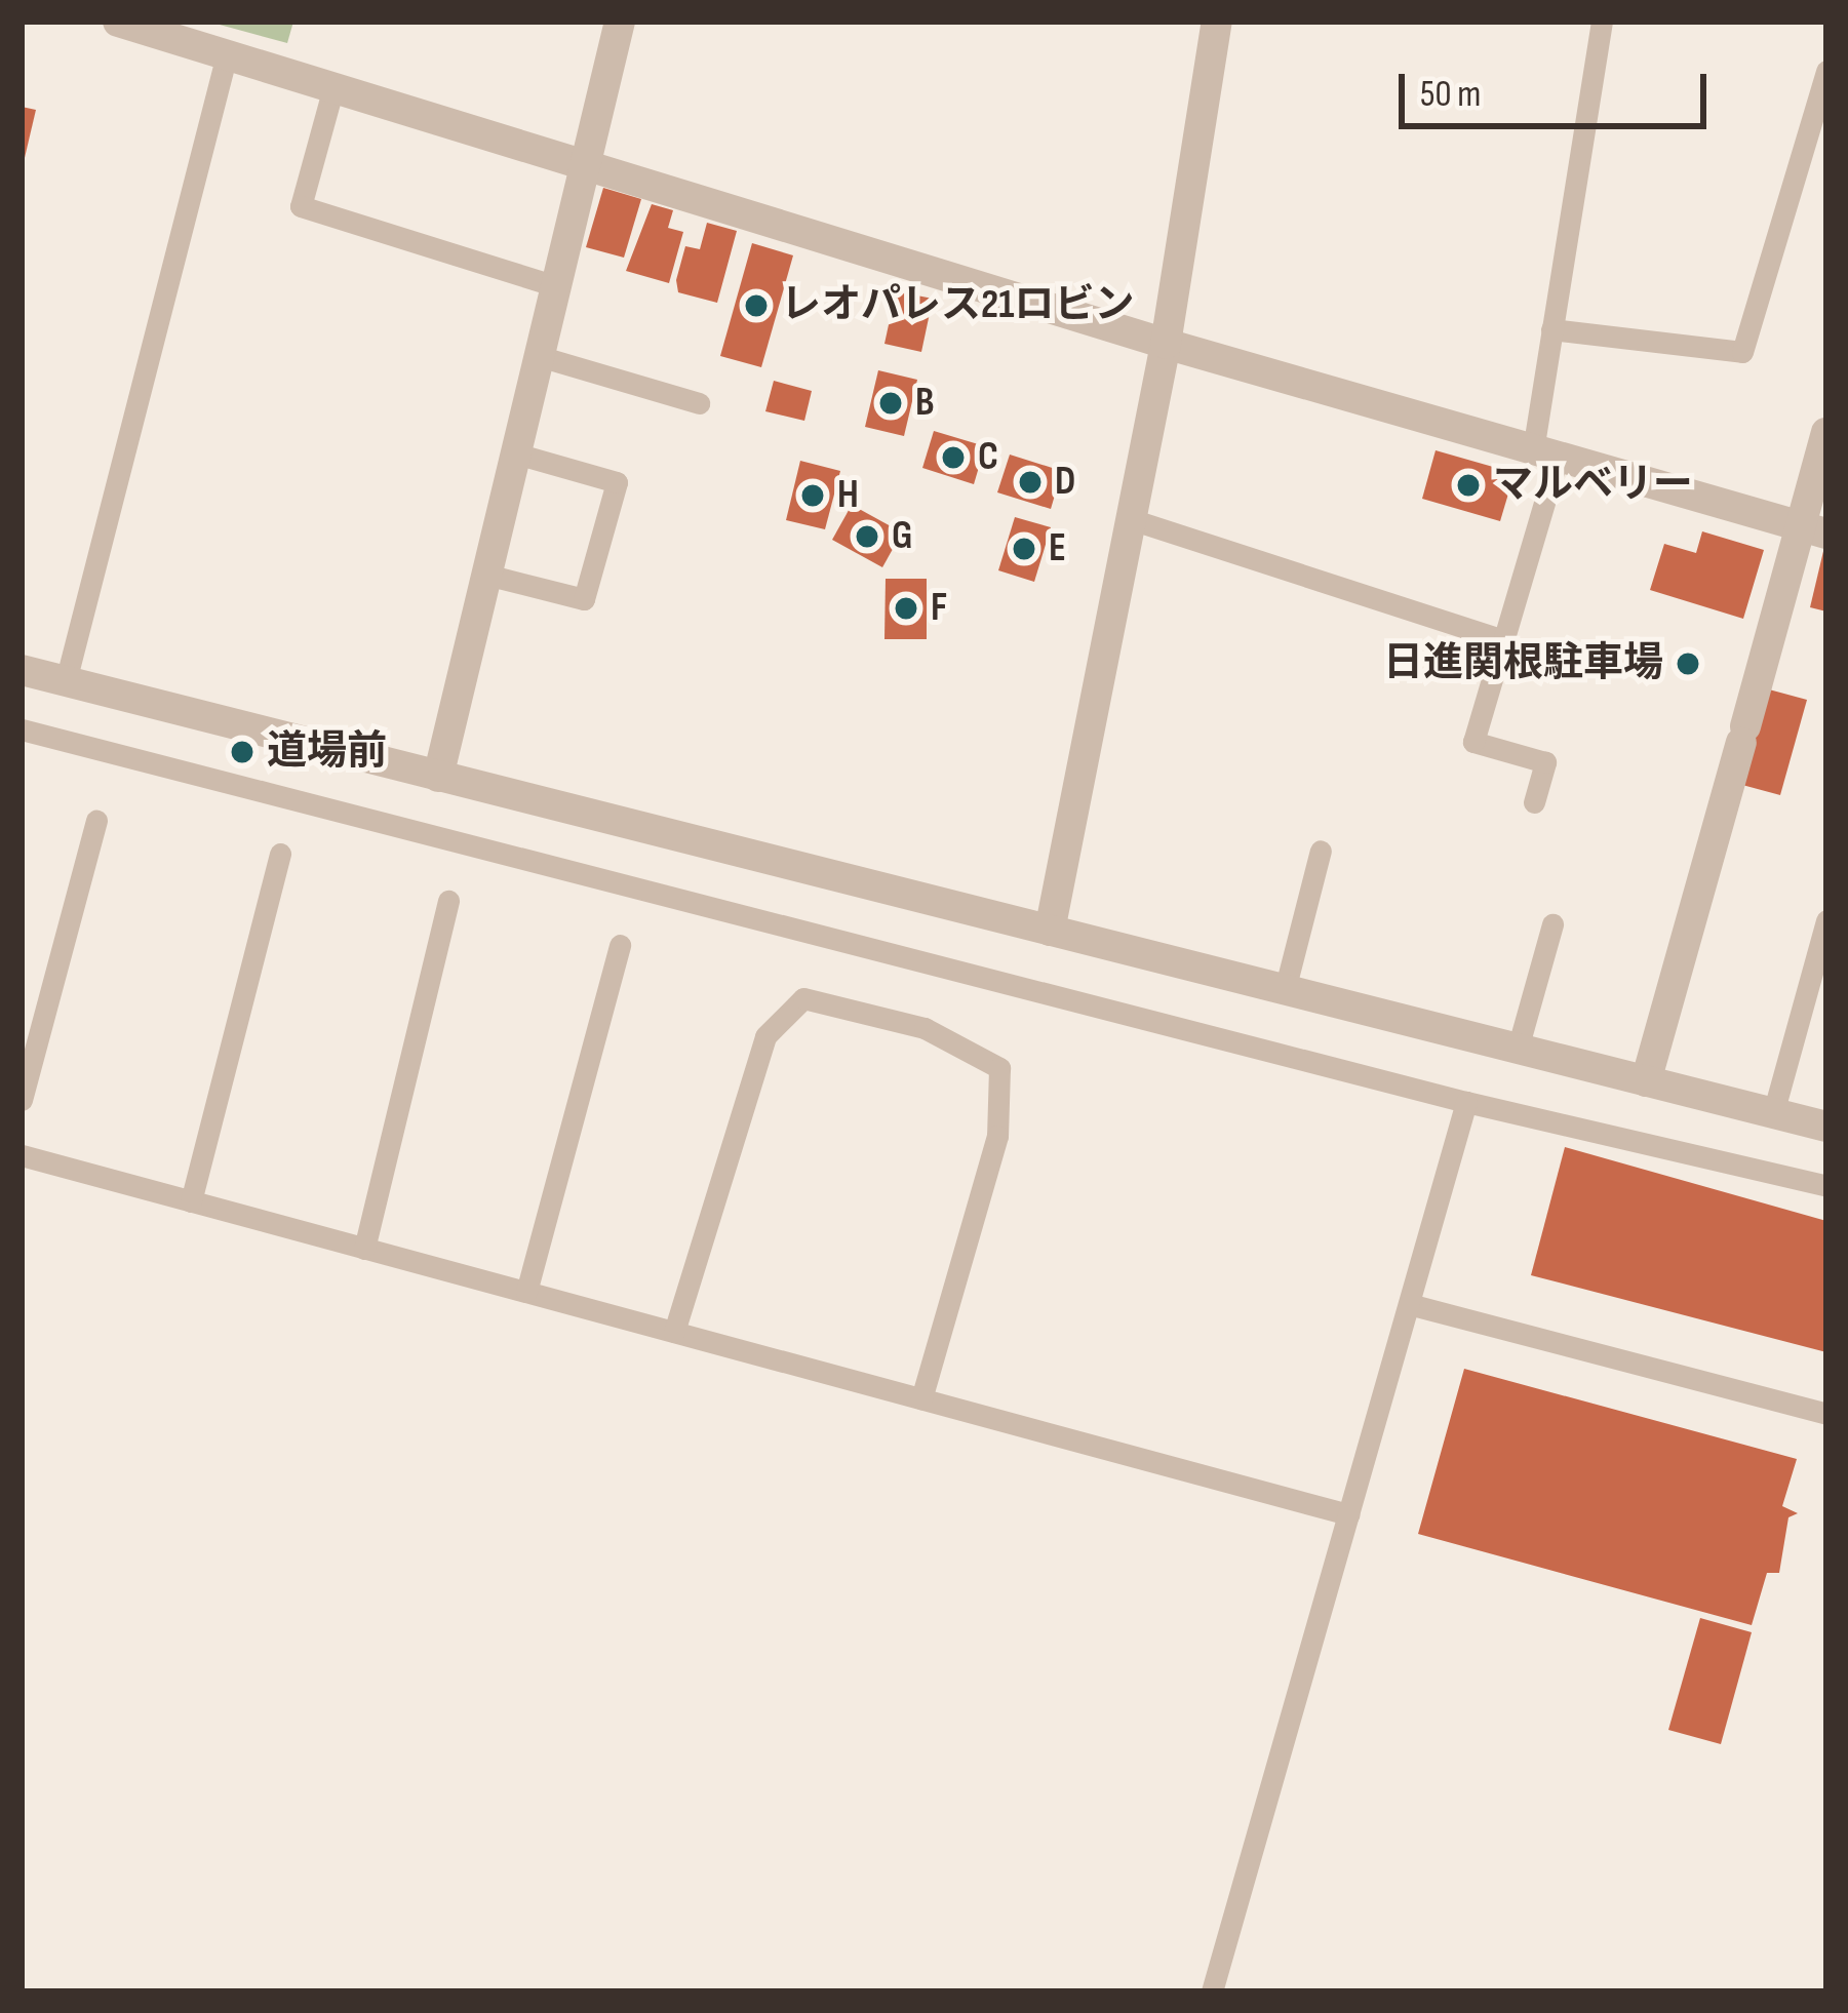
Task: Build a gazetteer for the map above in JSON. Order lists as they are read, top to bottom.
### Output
{
  "places": [
    "レオパレス21ロビン",
    "B",
    "C",
    "D",
    "マルベリー",
    "H",
    "G",
    "E",
    "F",
    "日進関根駐車場",
    "道場前"
  ],
  "scale_bar": "50 m"
}
